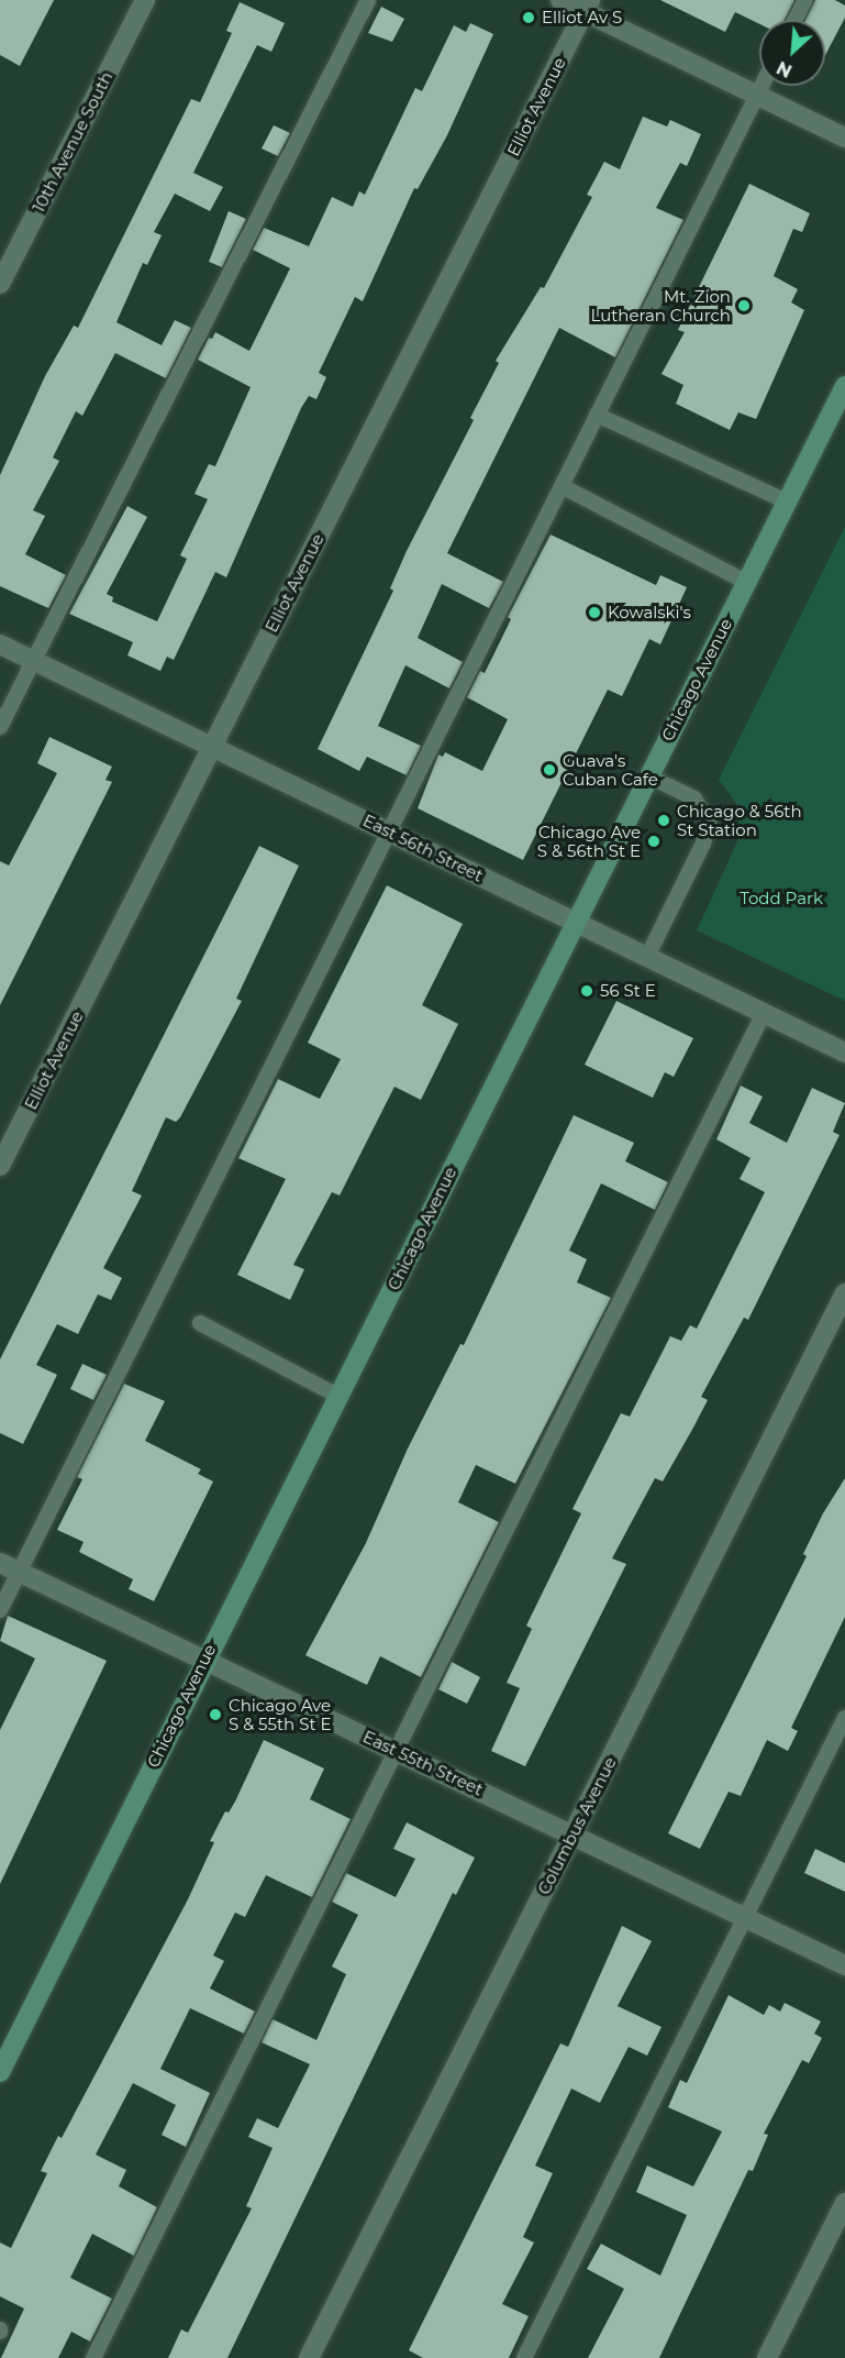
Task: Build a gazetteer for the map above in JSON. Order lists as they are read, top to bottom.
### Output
{
  "streets": {
    "street": [
      "Elliot Avenue",
      "10th Avenue South",
      "Chicago Avenue",
      "East 56th Street",
      "East 55th Street",
      "Columbus Avenue"
    ]
  },
  "crossings": [
    ["Elliot Avenue", "East 56th Street"],
    ["Chicago Avenue", "East 56th Street"],
    ["Chicago Avenue", "East 55th Street"],
    ["East 55th Street", "Columbus Avenue"]
  ],
  "parks": ["Todd Park"],
  "places": [
    "Elliot Av S",
    "Mt. Zion Lutheran Church",
    "Kowalski's",
    "Guava's Cuban Cafe",
    "Chicago & 56th St Station",
    "Chicago Ave S & 56th St E",
    "56 St E",
    "Chicago Ave S & 55th St E"
  ],
  "north": "bottom left"
}
